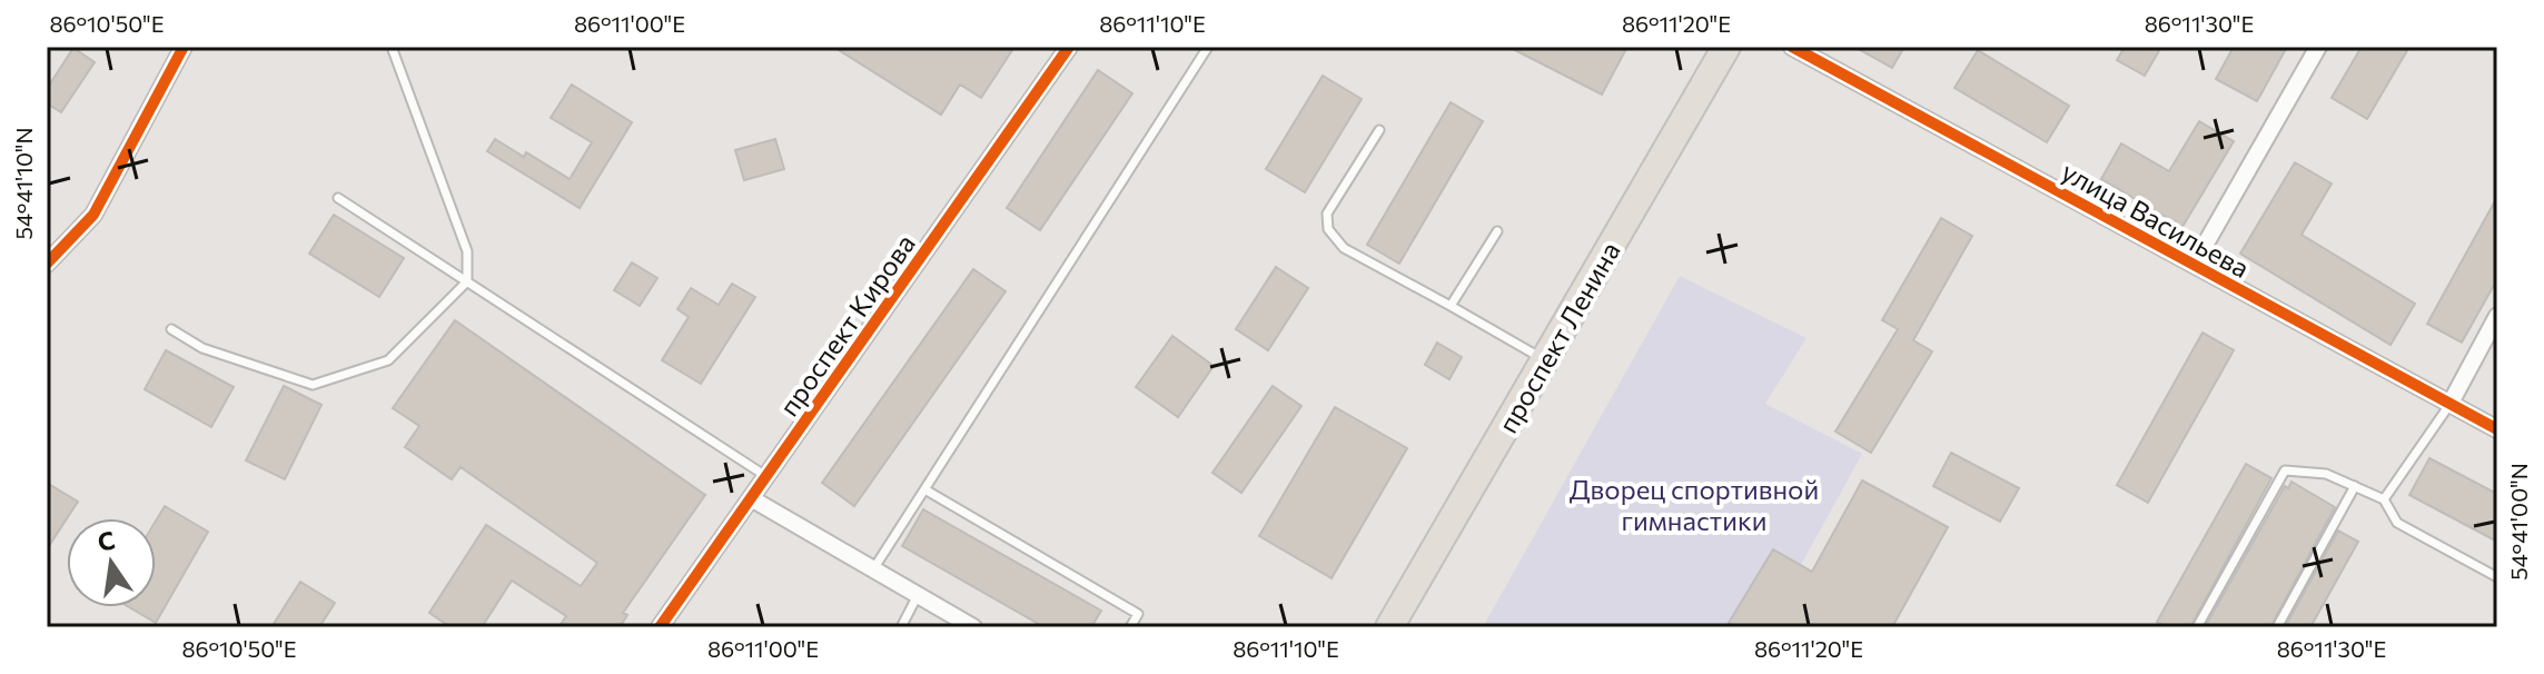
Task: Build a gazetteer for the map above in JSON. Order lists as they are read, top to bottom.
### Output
{
  "streets": {
    "main road": ["проспект Ленина"],
    "street": ["улица Васильева", "проспект Кирова"]
  },
  "parks": ["Дворец спортивной гимнастики"],
  "north": "top",
  "coordinates": [
    "86°10'50\"E",
    "86°11'00\"E",
    "86°11'10\"E",
    "86°11'20\"E",
    "86°11'30\"E",
    "54°41'10\"N",
    "54°41'00\"N"
  ]
}
